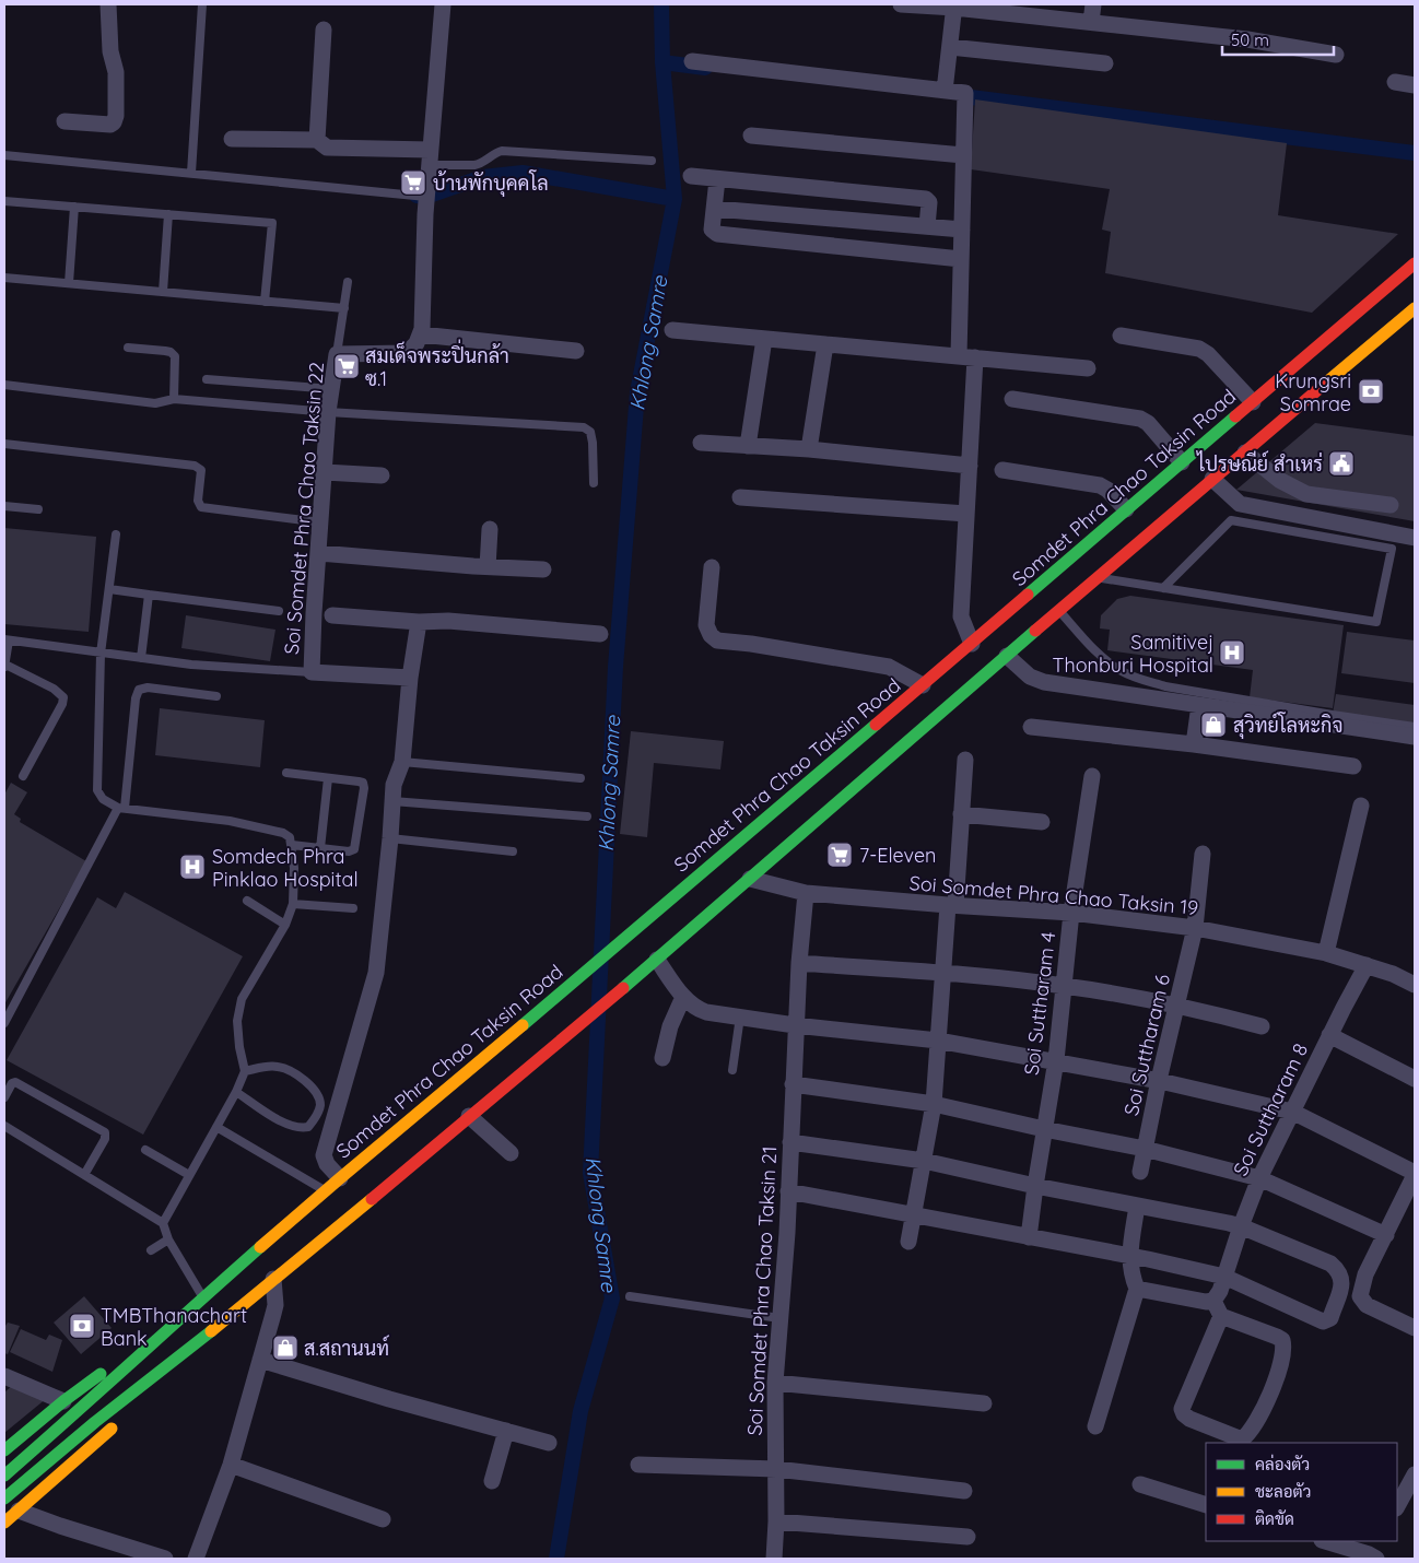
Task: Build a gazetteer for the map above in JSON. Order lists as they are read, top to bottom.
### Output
{
  "streets": {
    "main road": ["Somdet Phra Chao Taksin Road"],
    "street": [
      "Soi Somdet Phra Chao Taksin 22",
      "Soi Somdet Phra Chao Taksin 19",
      "Soi Suttharam 4",
      "Soi Suttharam 6",
      "Soi Suttharam 8",
      "Soi Somdet Phra Chao Taksin 21"
    ]
  },
  "crossings": [
    ["Soi Somdet Phra Chao Taksin 19", "Soi Suttharam 4"],
    ["Soi Somdet Phra Chao Taksin 19", "Soi Suttharam 6"],
    ["Soi Somdet Phra Chao Taksin 19", "Soi Suttharam 8"],
    ["Soi Somdet Phra Chao Taksin 19", "Soi Somdet Phra Chao Taksin 21"]
  ],
  "water": ["Khlong Samre"],
  "places": {
    "supermarket": ["บ้านพักบุคคโล", "สมเด็จพระปิ่นกล้า ซ.1", "7-Eleven"],
    "bank": ["Krungsri Somrae", "TMBThanachart Bank"],
    "public building": ["ไปรษณีย์ สำเหร่"],
    "hospital": ["Samitivej Thonburi Hospital", "Somdech Phra Pinklao Hospital"],
    "shop": ["สุวิทย์โลหะกิจ", "ส.สถานนท์"]
  },
  "legend": ["คล่องตัว", "ชะลอตัว", "ติดขัด"],
  "scale_bar": "50 m"
}
